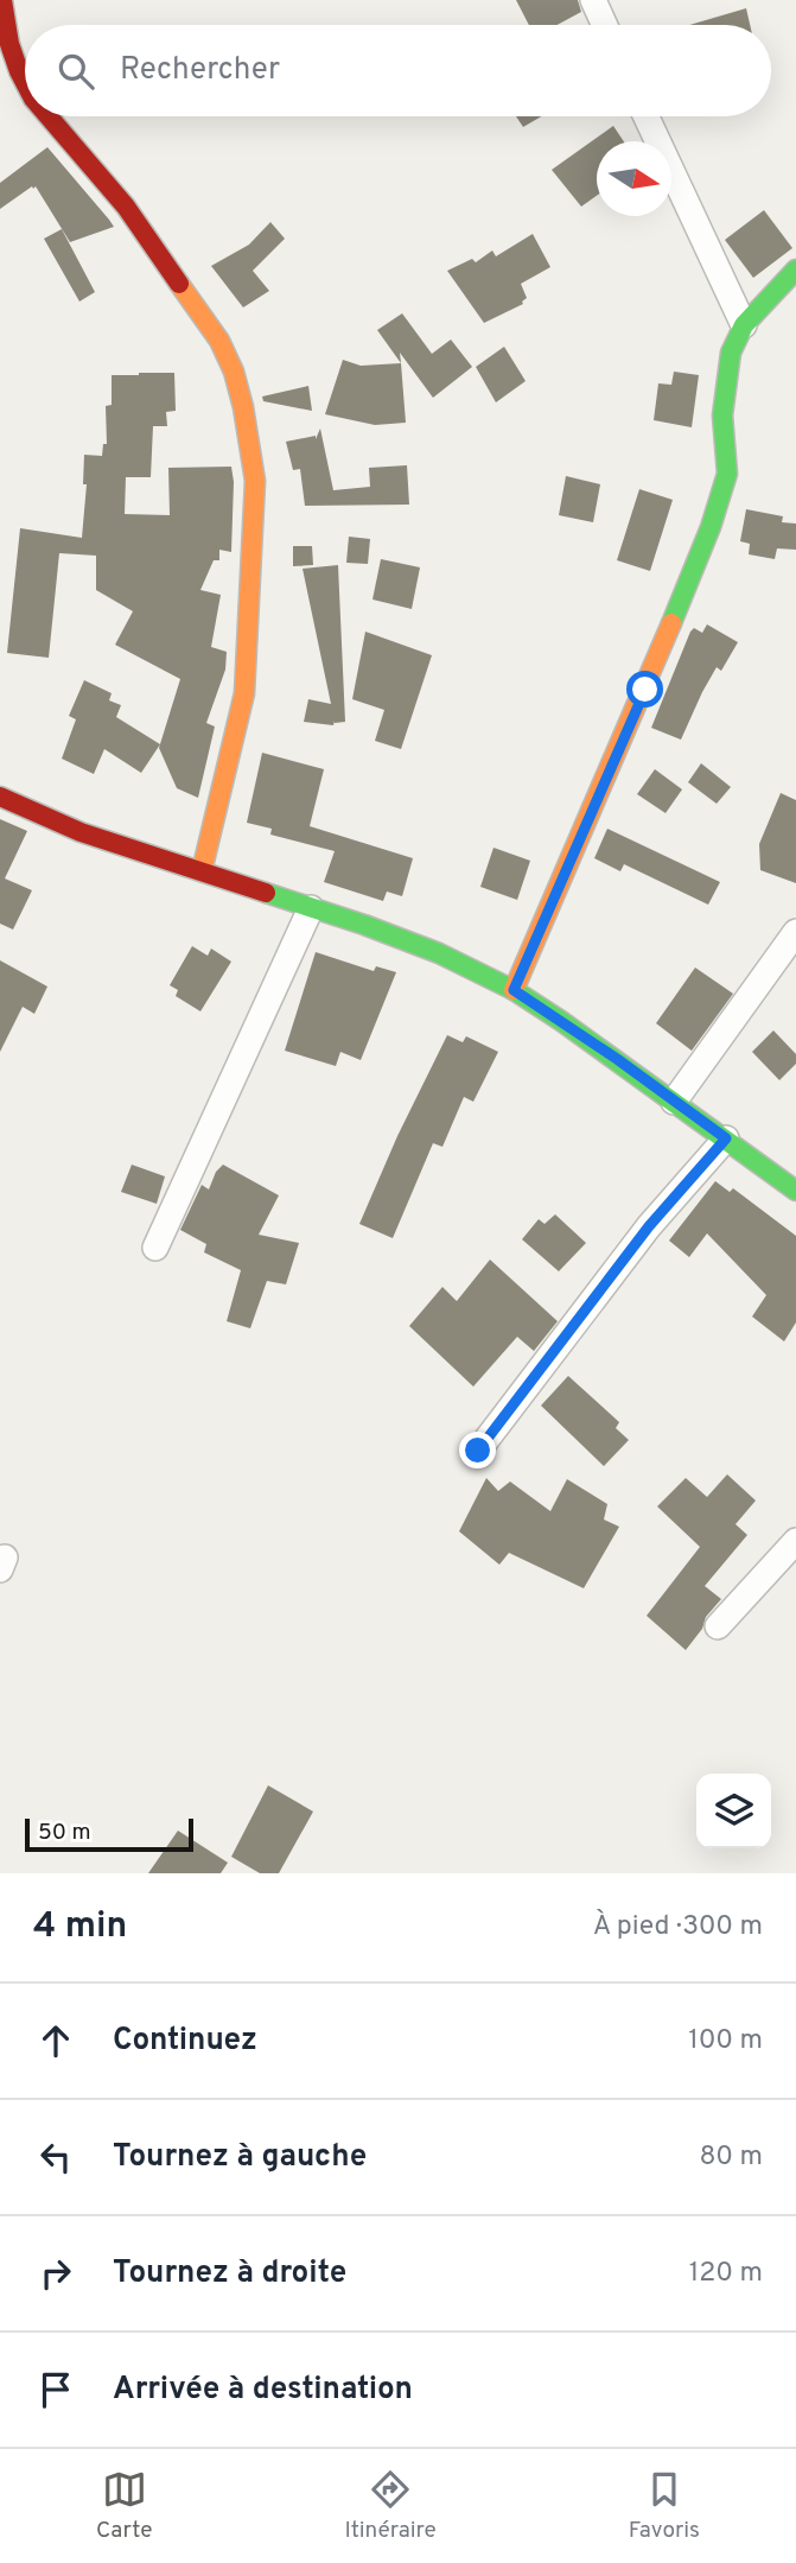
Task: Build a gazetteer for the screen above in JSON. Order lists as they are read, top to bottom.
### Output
{
  "scale_bar": "50 m",
  "north": "right",
  "page": {
    "search": "Rechercher",
    "scale": "50 m",
    "heading": ["4 min", "À pied · 300 m"],
    "list": [
      ["Continuez", "100 m"],
      ["Tournez à gauche", "80 m"],
      ["Tournez à droite", "120 m"],
      "Arrivée à destination"
    ],
    "nav": ["Carte", "Itinéraire", "Favoris"]
  }
}
